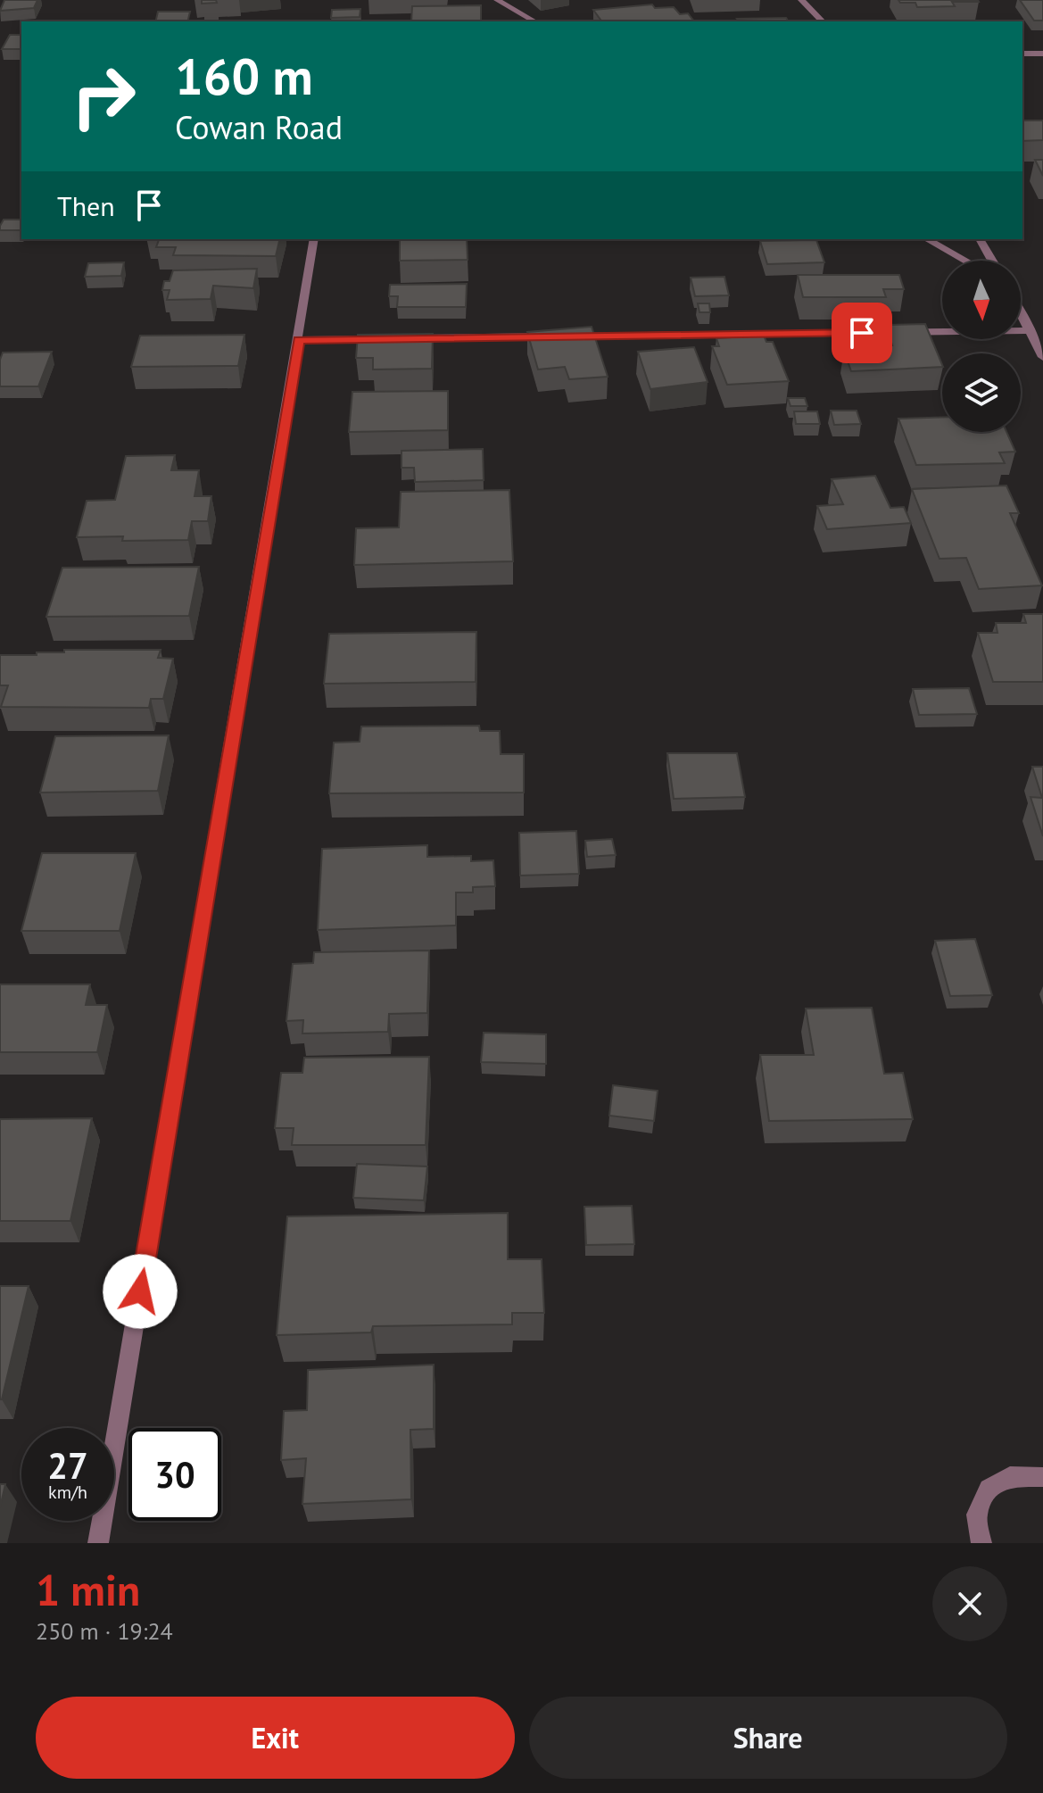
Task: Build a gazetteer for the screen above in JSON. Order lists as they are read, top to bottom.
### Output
{
  "north": "bottom",
  "page": {
    "turn": ["160 m", "Cowan Road"],
    "then": "Then",
    "speed": "27 km/h",
    "limit": "30",
    "heading": ["1 min", "250 m · 19:24"],
    "buttons": ["Exit", "Share"]
  }
}
